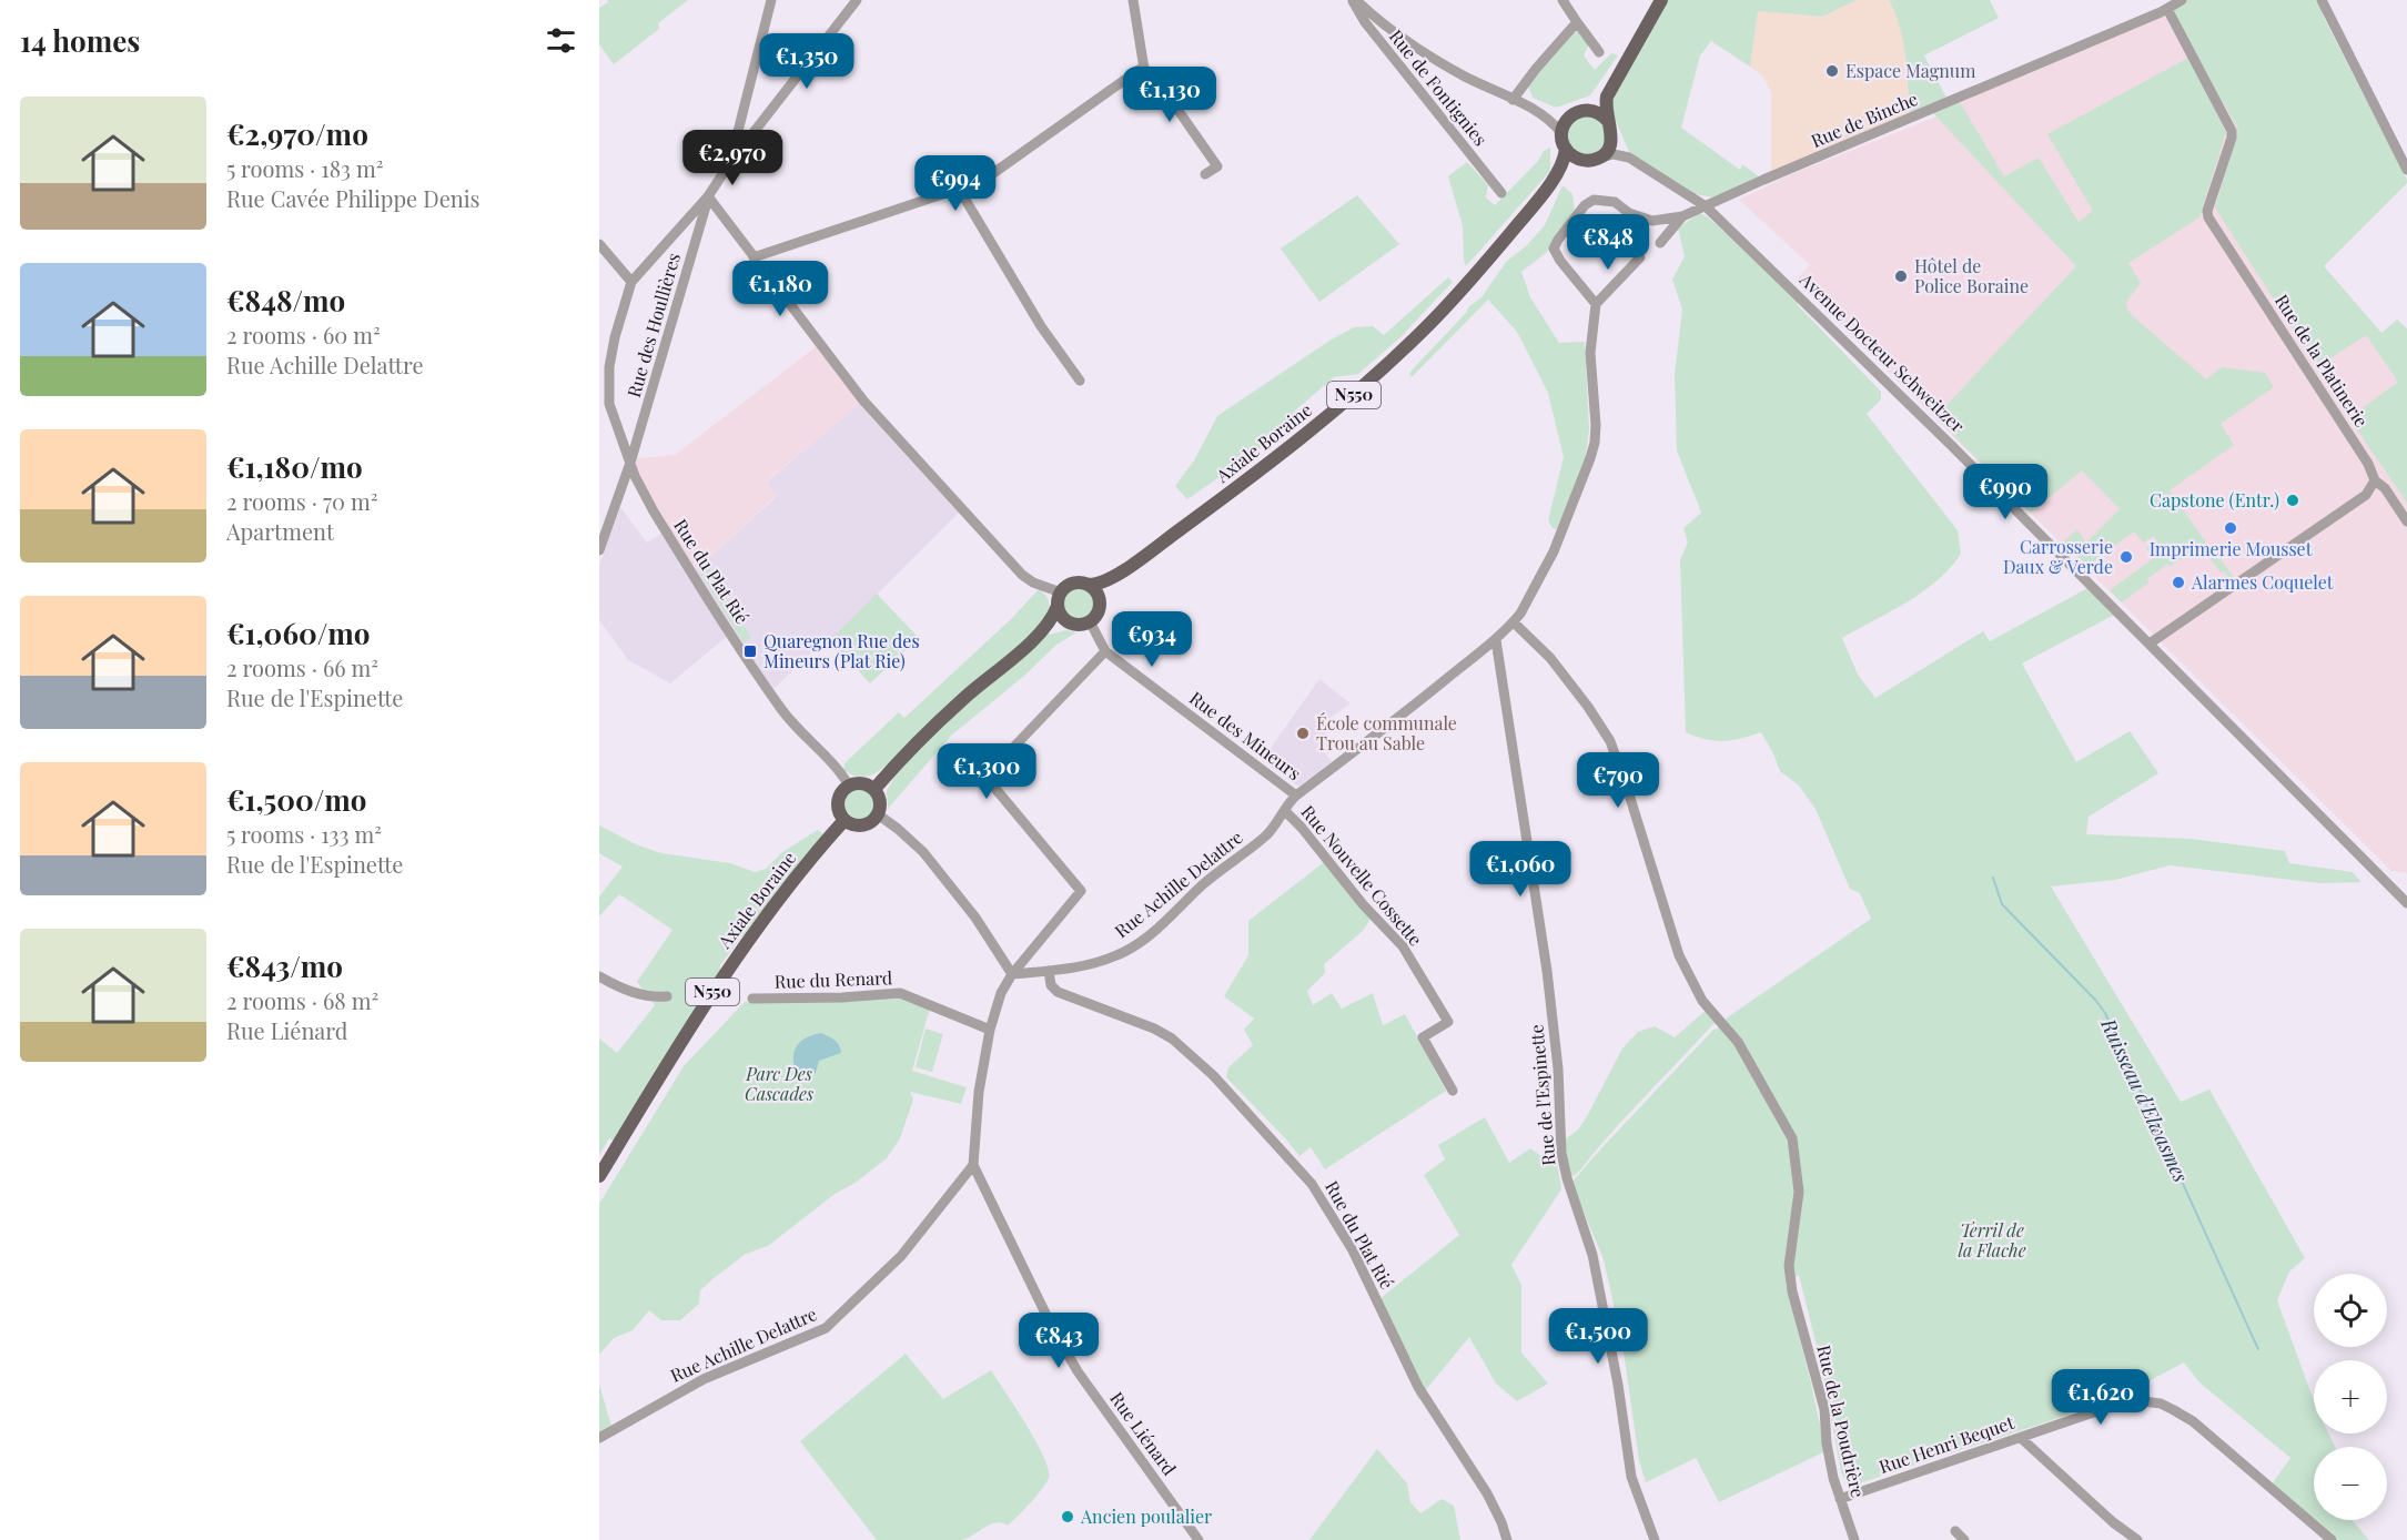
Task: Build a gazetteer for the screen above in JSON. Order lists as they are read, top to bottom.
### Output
{
  "streets": {
    "main road": ["N550", "Axiale Boraine"],
    "street": [
      "Rue de Fontignies",
      "Rue de Binche",
      "Rue des Houllières",
      "Avenue Docteur Schweitzer",
      "Rue de la Platinerie",
      "Rue du Plat Rié",
      "Rue des Mineurs",
      "Rue Nouvelle Cossette",
      "Rue Achille Delattre",
      "Rue du Renard",
      "Rue de l'Espinette",
      "Rue de la Poudrière",
      "Rue Liénard",
      "Rue Henri Bequet"
    ]
  },
  "crossings": [
    ["Rue de Binche", "Avenue Docteur Schweitzer"],
    ["Rue de Binche", "Rue de la Platinerie"],
    ["Rue des Houllières", "Rue du Plat Rié"],
    ["N550", "Axiale Boraine"],
    ["N550", "Rue des Mineurs"],
    ["Axiale Boraine", "Rue du Plat Rié"],
    ["Rue du Plat Rié", "Rue Achille Delattre"],
    ["Rue des Mineurs", "Rue Achille Delattre"],
    ["Rue Nouvelle Cossette", "Rue Achille Delattre"],
    ["Rue Achille Delattre", "Rue de l'Espinette"],
    ["Rue Achille Delattre", "Rue de la Poudrière"],
    ["Rue Achille Delattre", "Rue Liénard"],
    ["Rue de la Poudrière", "Rue Henri Bequet"]
  ],
  "water": ["Ruisseau d'Elwasmes"],
  "parks": ["Parc Des Cascades", "Terril de la Flache"],
  "places": {
    "other": [
      "Espace Magnum",
      "Hôtel de Police Boraine",
      "Capstone (Entr.)",
      "Imprimerie Mousset",
      "Carrosserie Daux & Verde",
      "Alarmes Coquelet",
      "École communale Trou au Sable",
      "Ancien poulalier"
    ],
    "transit": ["Quaregnon Rue des Mineurs (Plat Rie)"]
  },
  "page": {
    "heading": "14 homes",
    "price": [
      "€1,350",
      "€1,130",
      "€2,970",
      "€994",
      "€848",
      "€1,180",
      "€990",
      "€934",
      "€1,300",
      "€790",
      "€1,060",
      "€1,500",
      "€843",
      "€1,620"
    ],
    "list": [
      {
        "name": "€2,970/mo",
        "note": "5 rooms · 183 m² · Rue Cavée Philippe Denis"
      },
      {
        "name": "€848/mo",
        "note": "2 rooms · 60 m² · Rue Achille Delattre"
      },
      {
        "name": "€1,180/mo",
        "note": "2 rooms · 70 m² · Apartment"
      },
      {
        "name": "€1,060/mo",
        "note": "2 rooms · 66 m² · Rue de l'Espinette"
      },
      {
        "name": "€1,500/mo",
        "note": "5 rooms · 133 m² · Rue de l'Espinette"
      },
      {
        "name": "€843/mo",
        "note": "2 rooms · 68 m² · Rue Liénard"
      }
    ],
    "map_buttons": ["+", "−"]
  }
}
